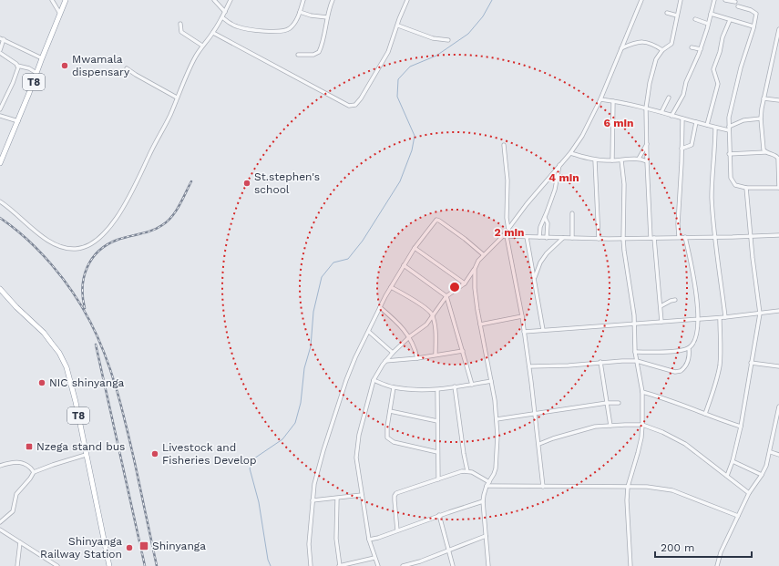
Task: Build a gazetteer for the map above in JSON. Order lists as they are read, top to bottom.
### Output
{
  "streets": {
    "highway": ["T8"]
  },
  "places": {
    "other": [
      "Mwamala dispensary",
      "St.stephen's school",
      "NIC shinyanga",
      "Livestock and Fisheries Develop",
      "Shinyanga Railway Station"
    ],
    "transit": ["Nzega stand bus", "Shinyanga"]
  },
  "scale_bar": "200 m",
  "rings": ["6 min", "4 min", "2 min"]
}
